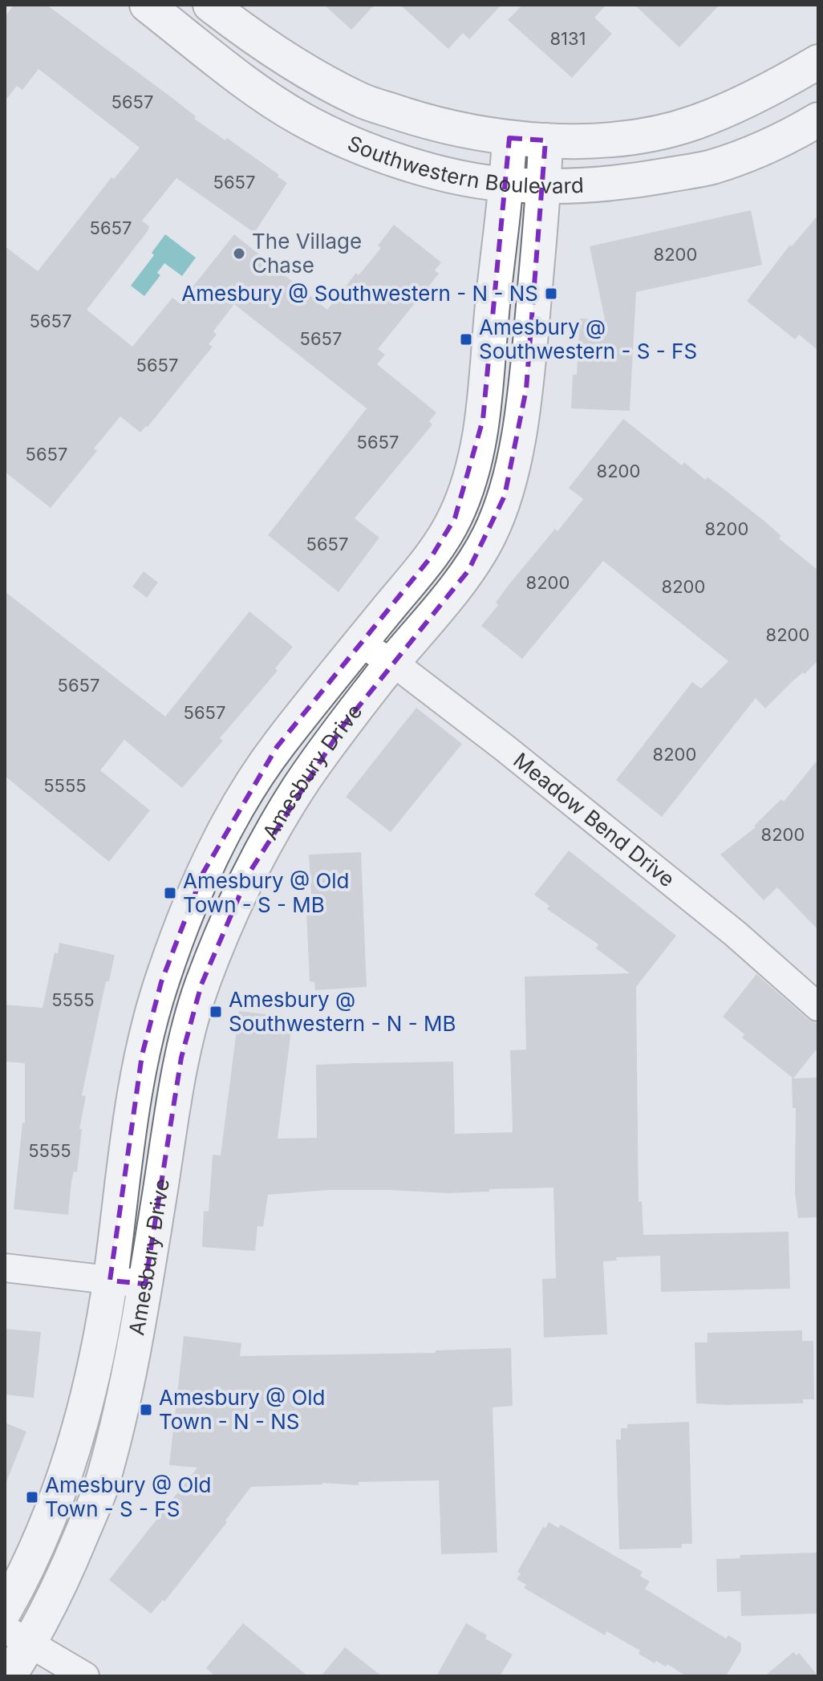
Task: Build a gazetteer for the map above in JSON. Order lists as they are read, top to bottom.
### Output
{
  "streets": {
    "street": ["Southwestern Boulevard", "Amesbury Drive", "Meadow Bend Drive"]
  },
  "crossings": [
    ["Southwestern Boulevard", "Amesbury Drive"],
    ["Amesbury Drive", "Meadow Bend Drive"]
  ],
  "places": {
    "other": ["The Village Chase"],
    "transit": [
      "Amesbury @ Southwestern - N - NS",
      "Amesbury @ Southwestern - S - FS",
      "Amesbury @ Old Town - S - MB",
      "Amesbury @ Southwestern - N - MB",
      "Amesbury @ Old Town - N - NS",
      "Amesbury @ Old Town - S - FS"
    ]
  },
  "house_numbers": [
    "8131",
    "5657",
    "5657",
    "5657",
    "8200",
    "5657",
    "5657",
    "5657",
    "5657",
    "5657",
    "8200",
    "8200",
    "5657",
    "8200",
    "8200",
    "8200",
    "5657",
    "5657",
    "8200",
    "5555",
    "8200",
    "5555",
    "5555"
  ]
}
